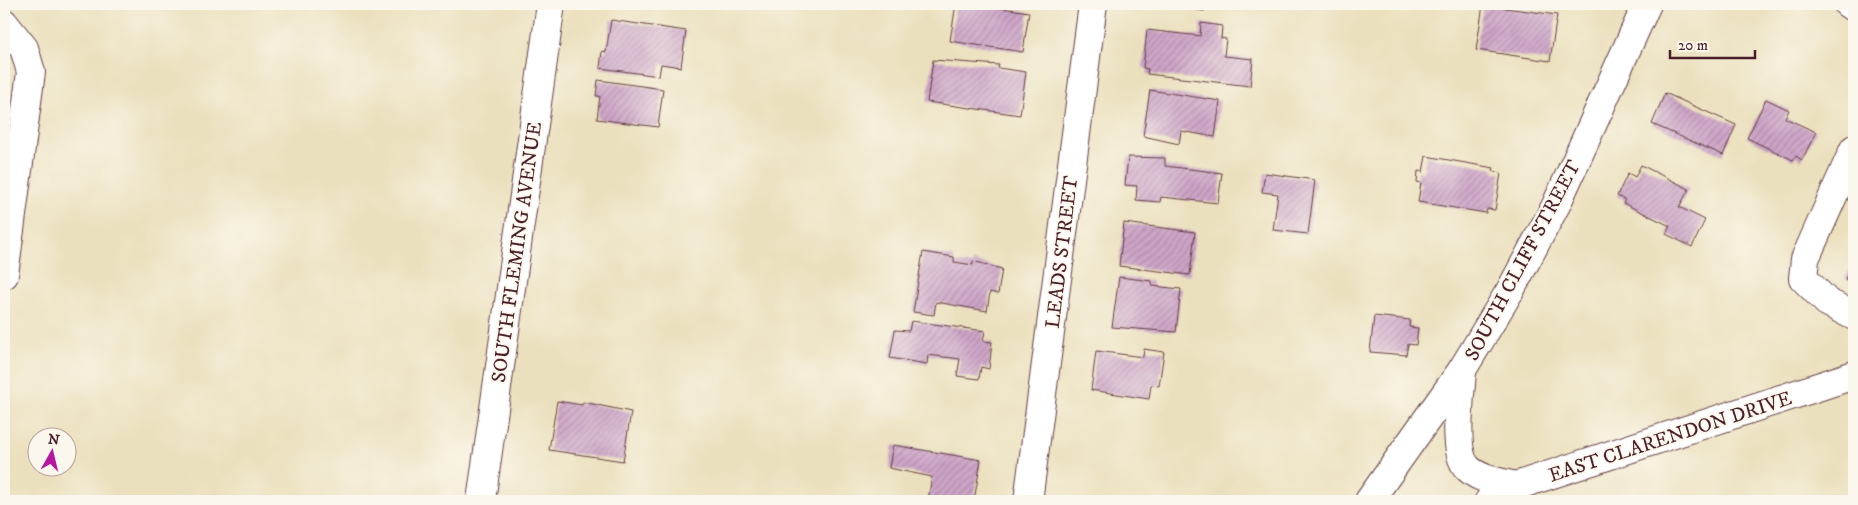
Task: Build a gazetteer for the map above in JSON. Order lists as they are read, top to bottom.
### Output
{
  "streets": {
    "street": [
      "SOUTH FLEMING AVENUE",
      "LEADS STREET",
      "SOUTH CLIFF STREET",
      "EAST CLARENDON DRIVE"
    ]
  },
  "scale_bar": "20 m",
  "north": "top"
}
